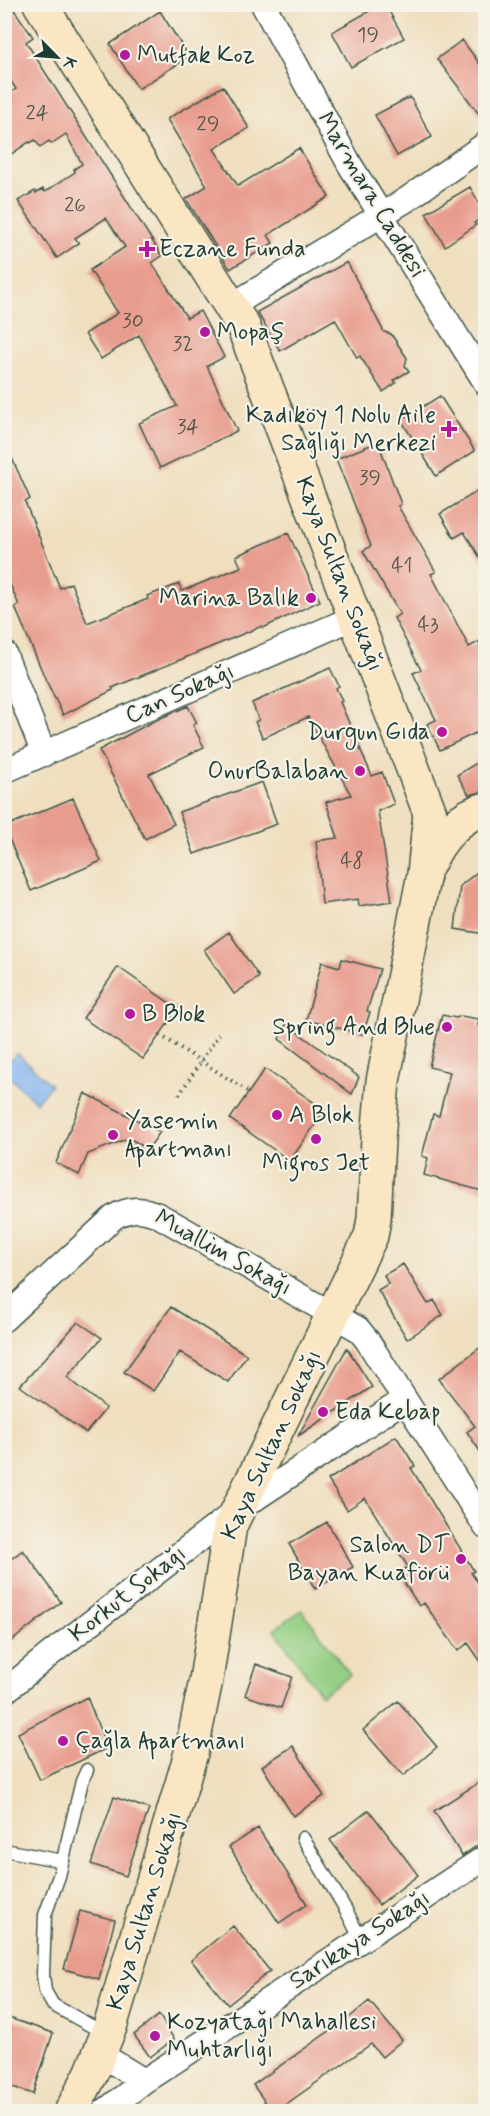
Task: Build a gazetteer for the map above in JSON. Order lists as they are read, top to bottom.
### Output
{
  "streets": {
    "street": [
      "Marmara Caddesi",
      "Kaya Sultan Sokağı",
      "Can Sokağı",
      "Muallim Sokağı",
      "Korkut Sokağı",
      "Sarıkaya Sokağı"
    ]
  },
  "crossings": [
    ["Kaya Sultan Sokağı", "Can Sokağı"],
    ["Kaya Sultan Sokağı", "Muallim Sokağı"],
    ["Kaya Sultan Sokağı", "Korkut Sokağı"]
  ],
  "places": {
    "other": [
      "Mutfak Koz",
      "Mopaş",
      "Marina Balık",
      "Durgun Gıda",
      "OnurBalaban",
      "B Blok",
      "Spring And Blue",
      "A Blok",
      "Yasemin Apartmanı",
      "Migros Jet",
      "Eda Kebap",
      "Salon DT Bayan Kuaförü",
      "Çağla Apartmanı",
      "Kozyatağı Mahallesi Muhtarlığı"
    ],
    "health": ["Eczane Funda", "Kadıköy 1 Nolu Aile Sağlığı Merkezi"]
  },
  "house_numbers": [
    "19",
    "24",
    "29",
    "26",
    "30",
    "32",
    "34",
    "39",
    "41",
    "43",
    "48"
  ],
  "north": "bottom right"
}
